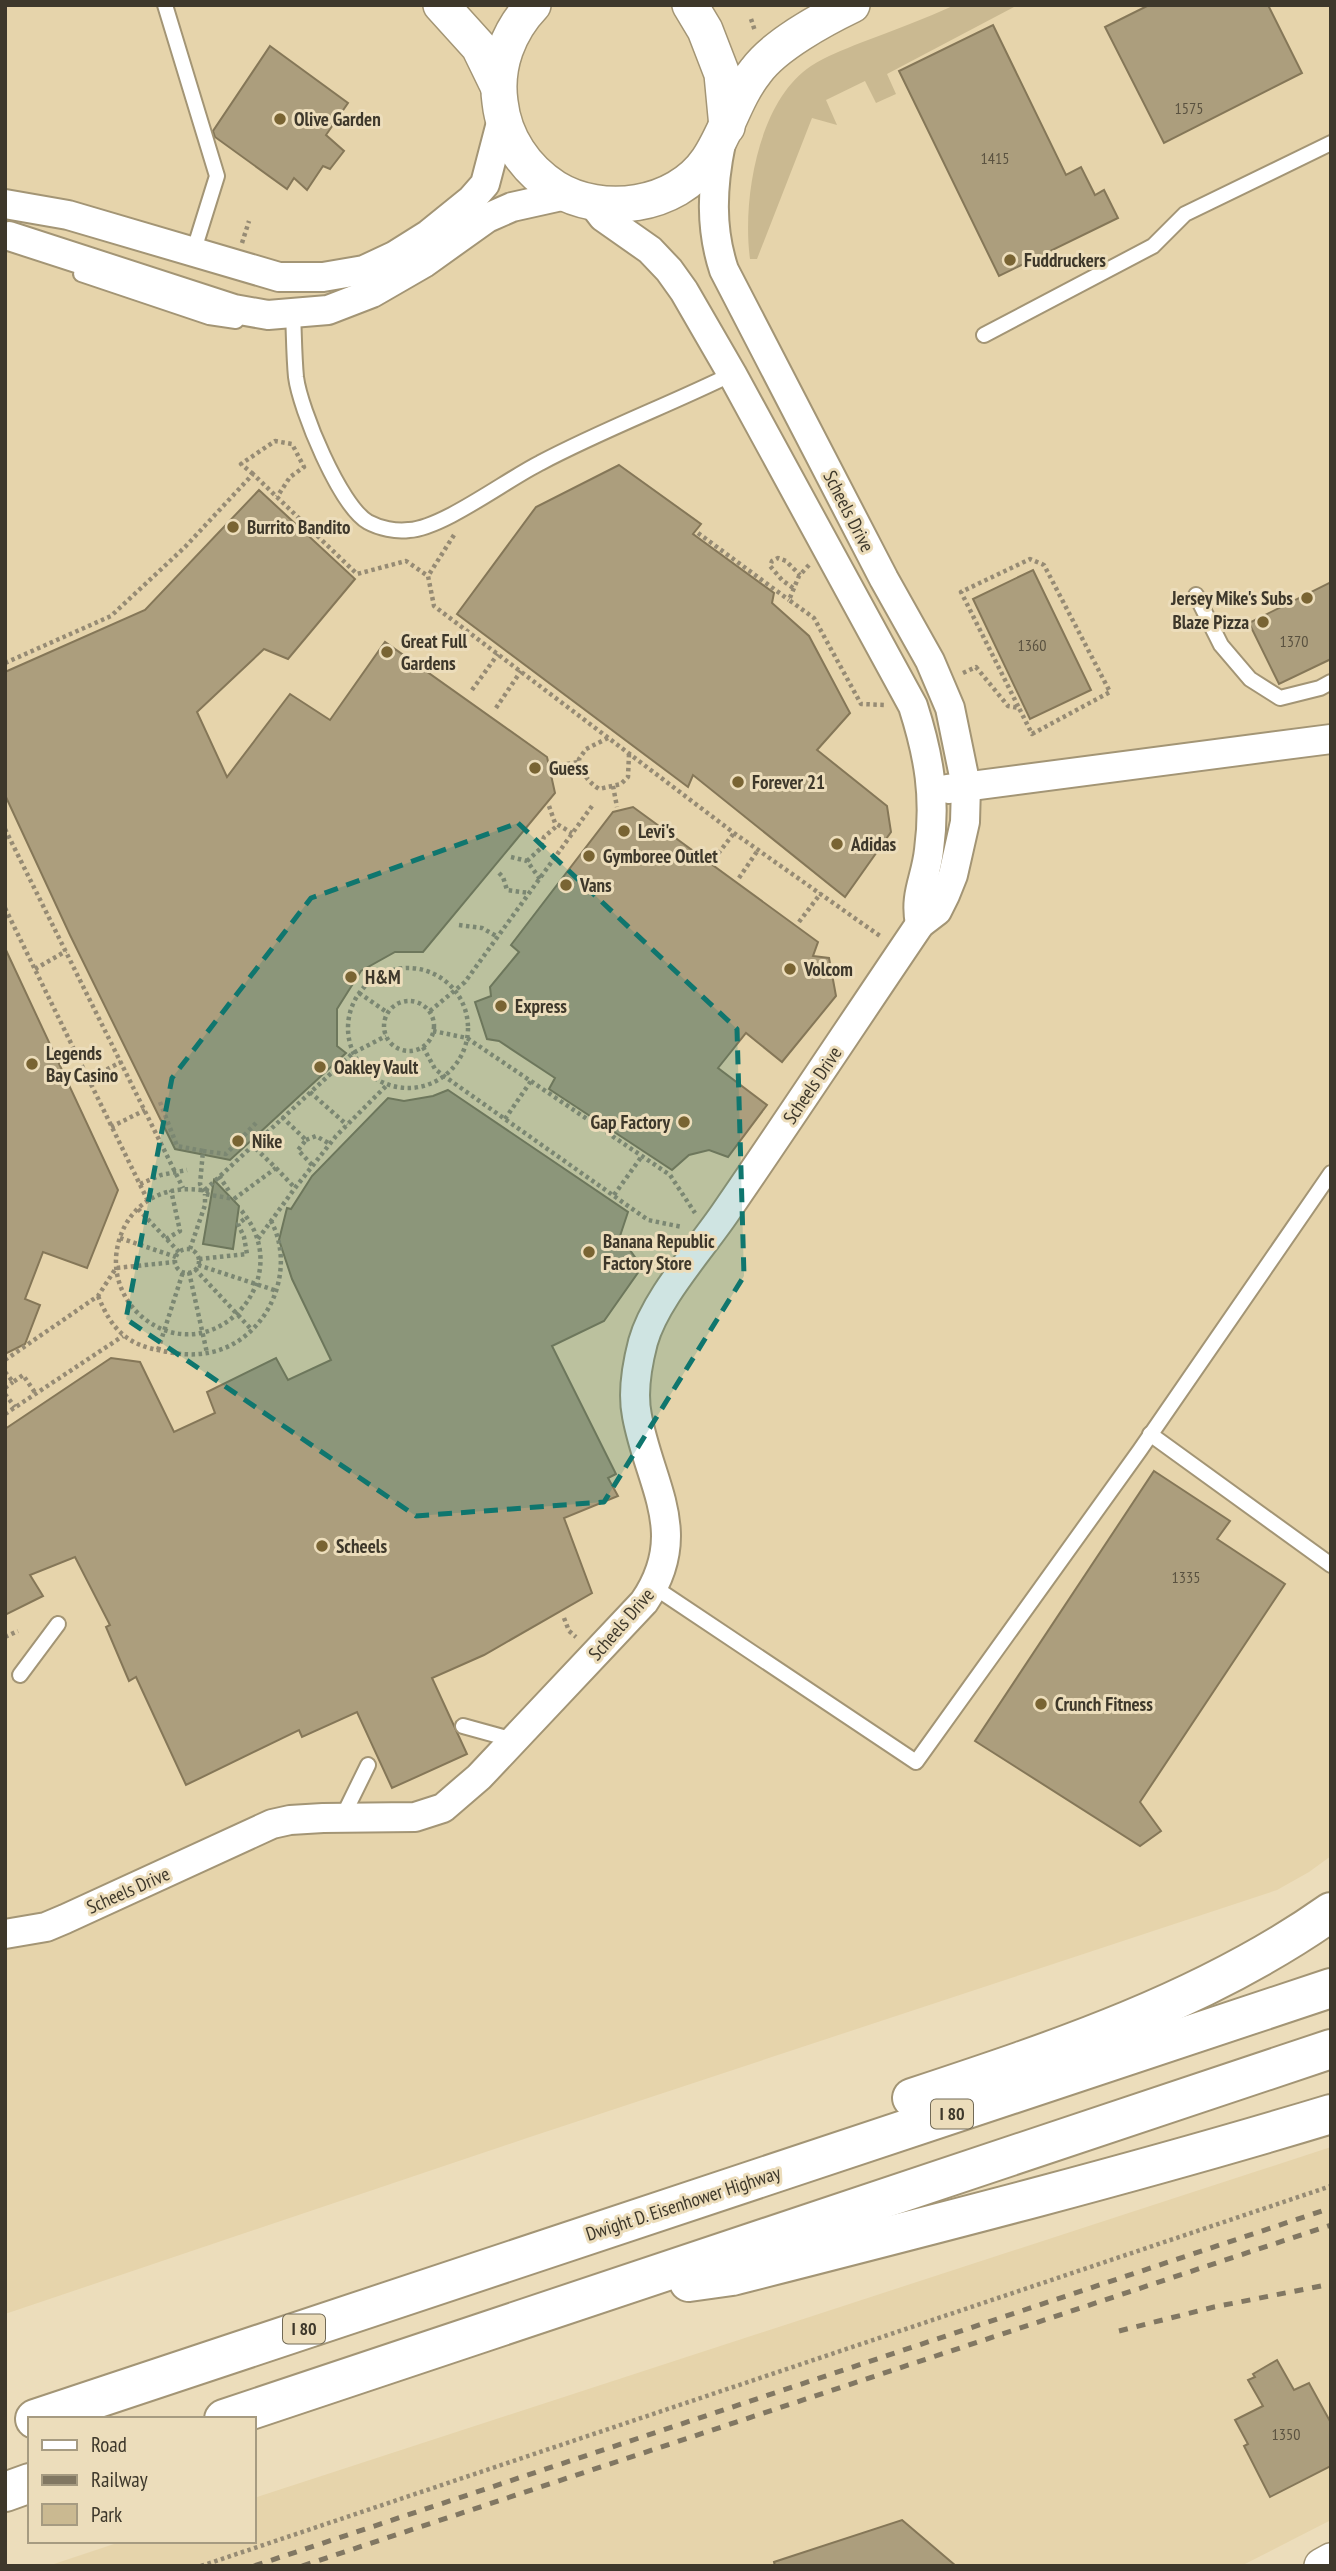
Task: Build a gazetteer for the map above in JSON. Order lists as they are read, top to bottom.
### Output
{
  "streets": {
    "highway": ["I 80", "Dwight D. Eisenhower Highway"],
    "street": ["Scheels Drive"]
  },
  "places": [
    "Olive Garden",
    "Fuddruckers",
    "Burrito Bandito",
    "Jersey Mike's Subs",
    "Blaze Pizza",
    "Great Full Gardens",
    "Guess",
    "Forever 21",
    "Levi's",
    "Adidas",
    "Gymboree Outlet",
    "Vans",
    "Volcom",
    "H&M",
    "Express",
    "Legends Bay Casino",
    "Oakley Vault",
    "Gap Factory",
    "Nike",
    "Banana Republic Factory Store",
    "Scheels",
    "Crunch Fitness"
  ],
  "house_numbers": [
    "1575",
    "1415",
    "1370",
    "1360",
    "1335",
    "1350"
  ],
  "legend": ["Road", "Railway", "Park"]
}
